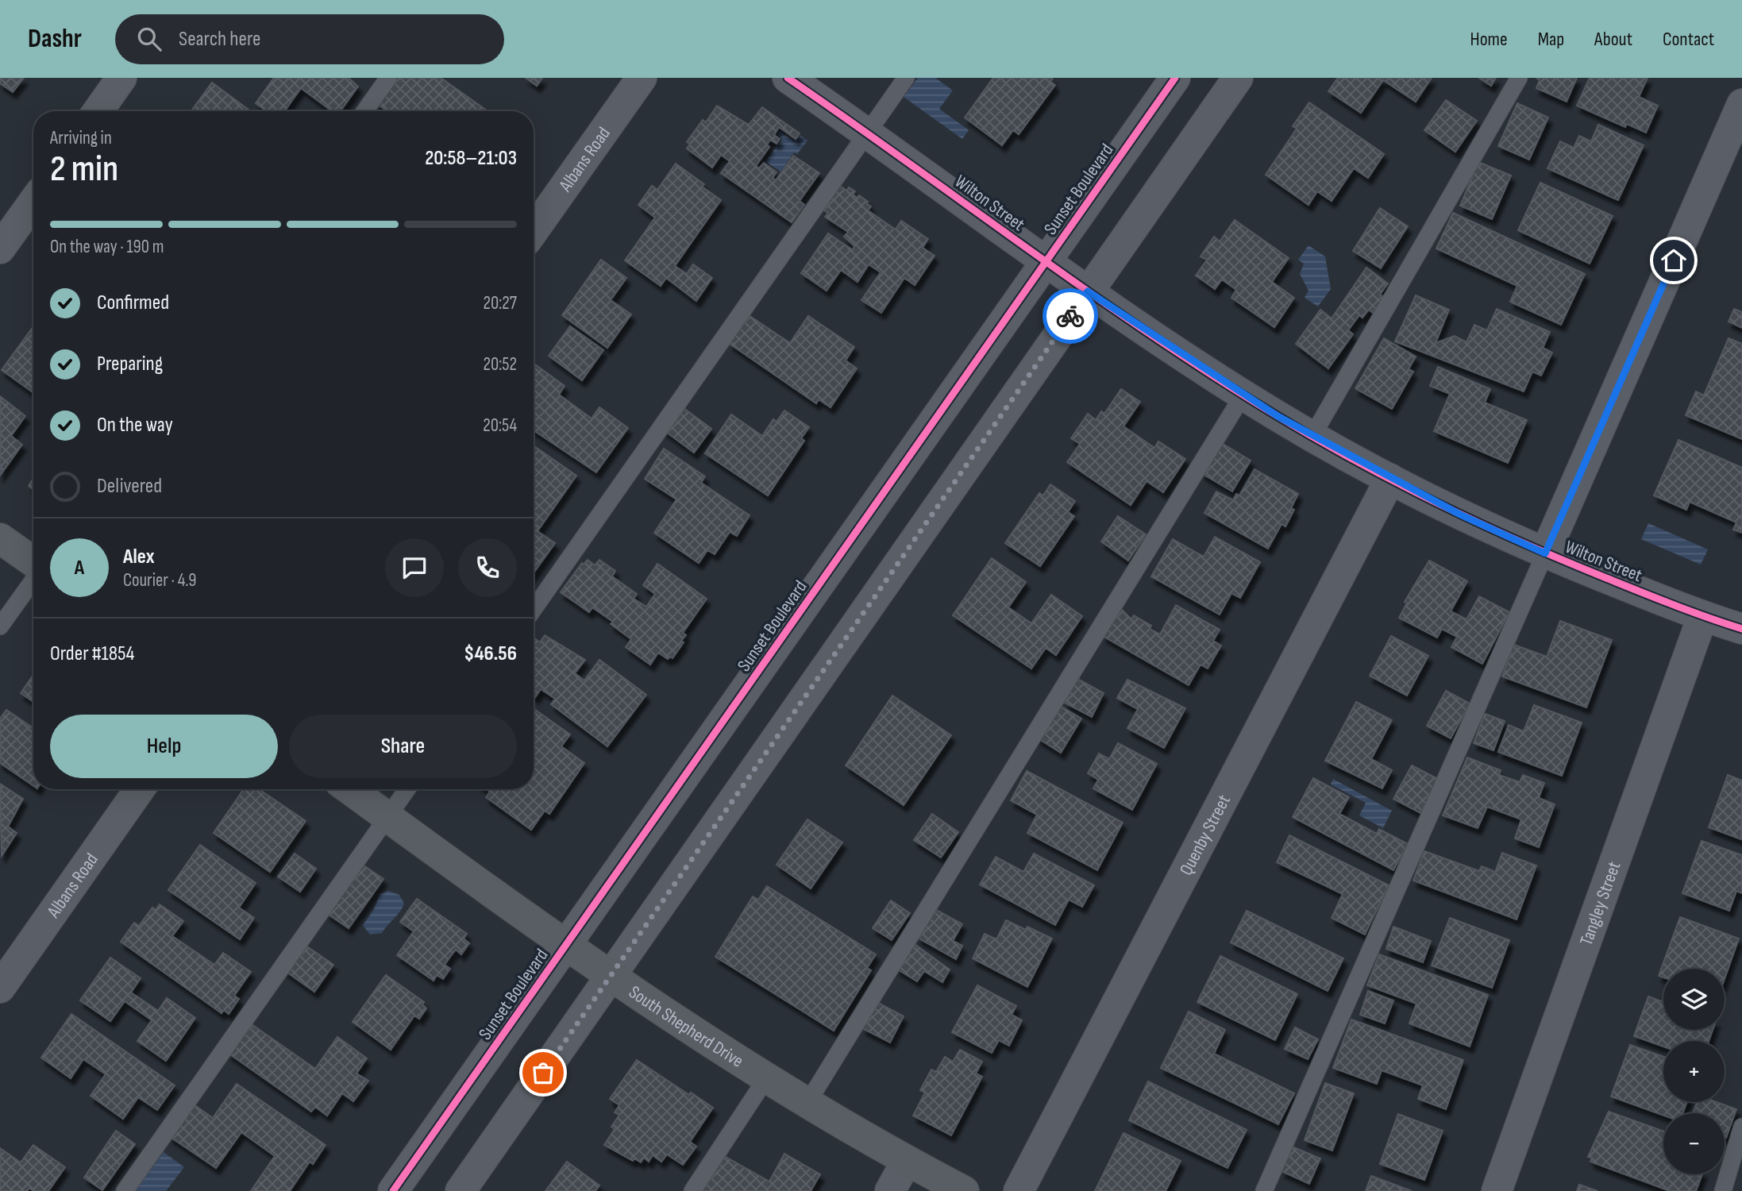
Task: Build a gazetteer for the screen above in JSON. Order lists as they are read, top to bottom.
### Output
{
  "streets": {
    "main road": ["South Shepherd Drive"],
    "street": [
      "Albans Road",
      "Sunset Boulevard",
      "Wilton Street",
      "Quenby Street",
      "Tangley Street"
    ]
  },
  "crossings": [
    ["Sunset Boulevard", "Wilton Street"],
    ["Sunset Boulevard", "South Shepherd Drive"],
    ["Wilton Street", "Quenby Street"],
    ["Wilton Street", "Tangley Street"]
  ],
  "page": {
    "header": "Dashr",
    "search": "Search here",
    "nav": [
      "Home",
      "Map",
      "About",
      "Contact"
    ],
    "heading": ["2 min", "Arriving in", "20:58–21:03"],
    "panel": [
      "Alex",
      "Courier · 4.9",
      "Order #1854",
      "$46.56"
    ],
    "bar": "On the way · 190 m",
    "list": [
      ["Confirmed", "20:27"],
      ["Preparing", "20:52"],
      ["On the way", "20:54"],
      "Delivered"
    ],
    "round": "A",
    "buttons": ["Help", "Share"],
    "map_buttons": ["+", "−"]
  }
}
